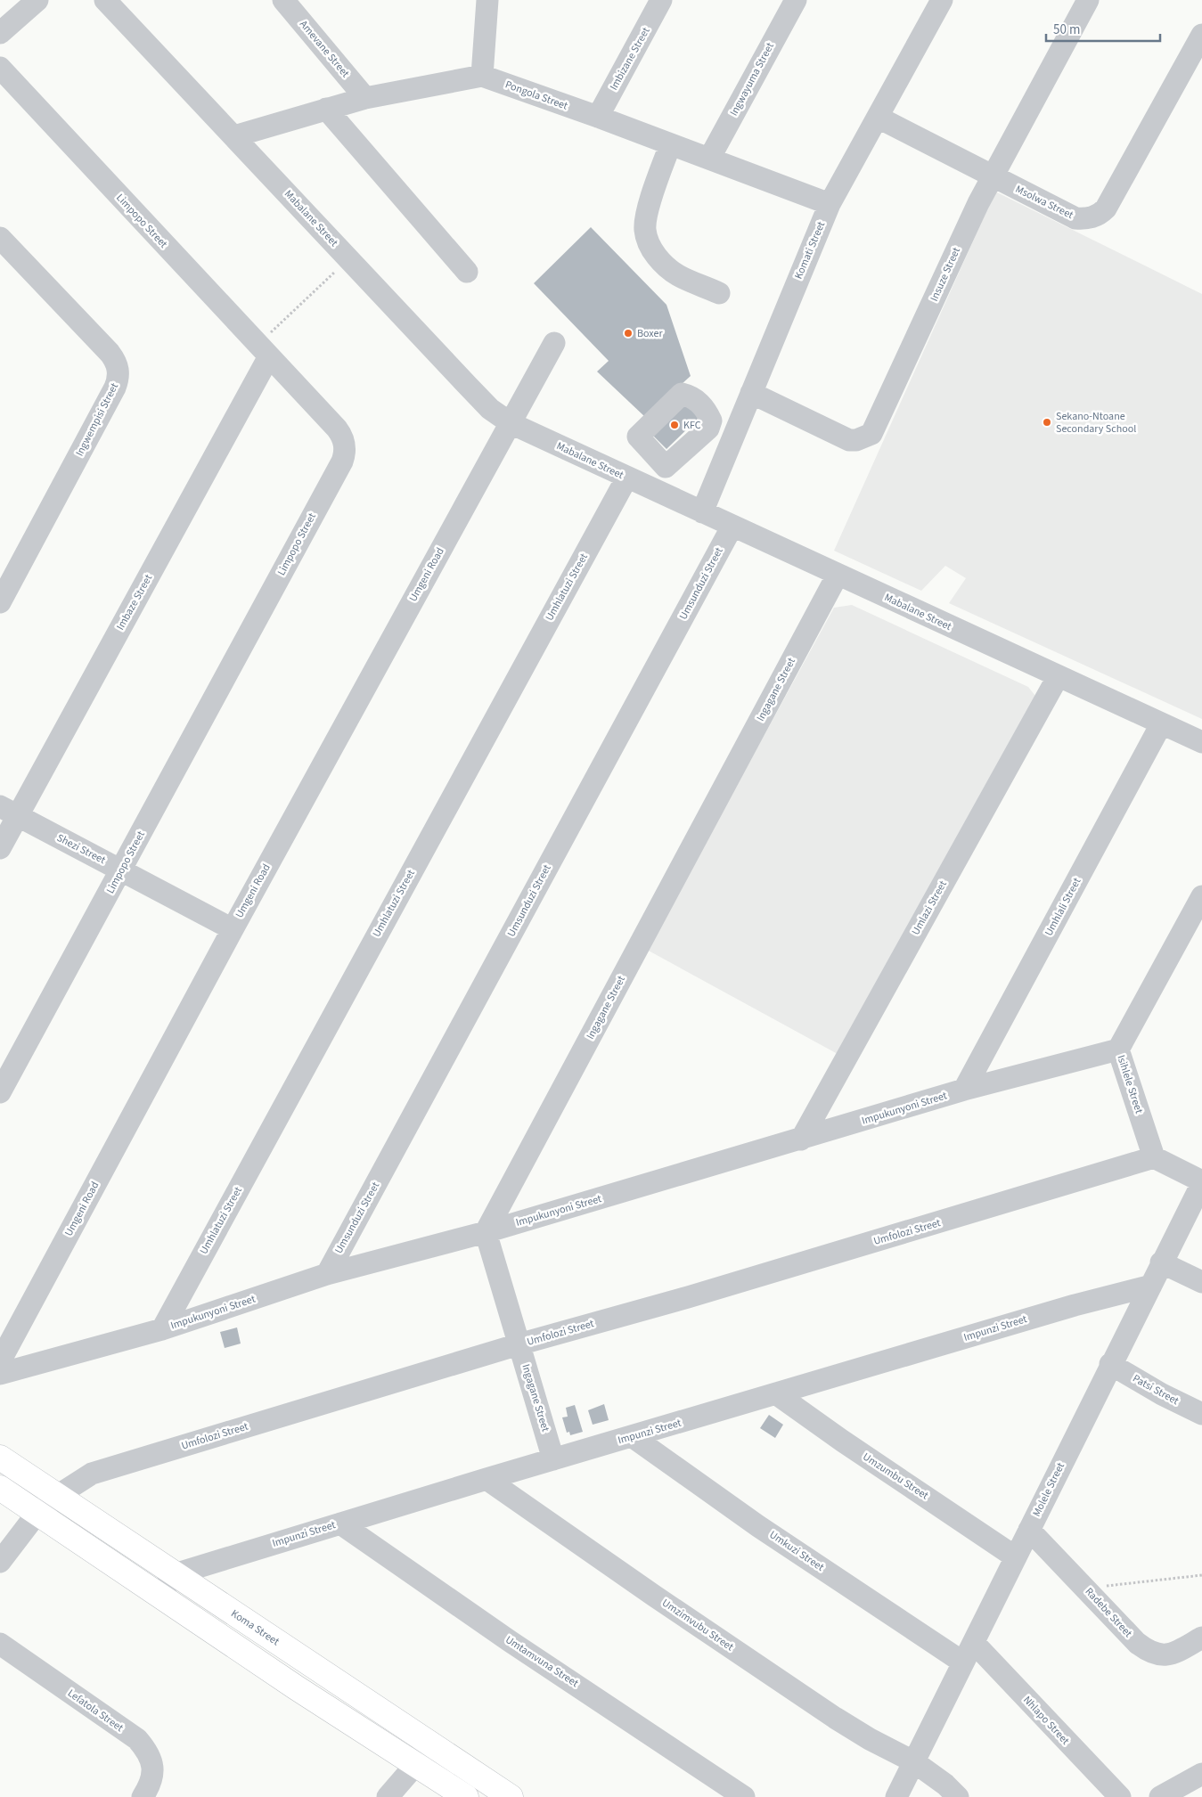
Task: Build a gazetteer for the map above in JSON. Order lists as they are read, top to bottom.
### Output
{
  "streets": {
    "main road": ["Koma Street"],
    "street": [
      "Amevane Street",
      "Imbizane Street",
      "Ingwayuma Street",
      "Pongola Street",
      "Msolwa Street",
      "Mabalane Street",
      "Limpopo Street",
      "Komati Street",
      "Insuze Street",
      "Ingwempisi Street",
      "Umgeni Road",
      "Umsunduzi Street",
      "Umhlatuzi Street",
      "Imbaze Street",
      "Ingagane Street",
      "Shezi Street",
      "Umhlali Street",
      "Umlazi Street",
      "Isihlele Street",
      "Impukunyoni Street",
      "Umfolozi Street",
      "Impunzi Street",
      "Patsi Street",
      "Umzumbu Street",
      "Molele Street",
      "Umkuzi Street",
      "Radebe Street",
      "Umzimvubu Street",
      "Umtamvuna Street",
      "Lefatola Street",
      "Nhlapo Street"
    ]
  },
  "crossings": [
    ["Imbizane Street", "Pongola Street"],
    ["Ingwayuma Street", "Pongola Street"],
    ["Pongola Street", "Komati Street"],
    ["Msolwa Street", "Komati Street"],
    ["Msolwa Street", "Insuze Street"],
    ["Mabalane Street", "Komati Street"],
    ["Mabalane Street", "Umgeni Road"],
    ["Mabalane Street", "Umsunduzi Street"],
    ["Mabalane Street", "Umhlatuzi Street"],
    ["Mabalane Street", "Ingagane Street"],
    ["Mabalane Street", "Umhlali Street"],
    ["Mabalane Street", "Umlazi Street"],
    ["Limpopo Street", "Imbaze Street"],
    ["Limpopo Street", "Shezi Street"],
    ["Komati Street", "Insuze Street"],
    ["Umgeni Road", "Shezi Street"],
    ["Umsunduzi Street", "Impukunyoni Street"],
    ["Umhlatuzi Street", "Impukunyoni Street"],
    ["Imbaze Street", "Shezi Street"],
    ["Ingagane Street", "Impukunyoni Street"],
    ["Ingagane Street", "Umfolozi Street"],
    ["Ingagane Street", "Impunzi Street"],
    ["Umhlali Street", "Impukunyoni Street"],
    ["Umlazi Street", "Impukunyoni Street"],
    ["Isihlele Street", "Impukunyoni Street"],
    ["Isihlele Street", "Umfolozi Street"],
    ["Umfolozi Street", "Koma Street"],
    ["Impunzi Street", "Umzumbu Street"],
    ["Impunzi Street", "Molele Street"],
    ["Impunzi Street", "Umkuzi Street"],
    ["Impunzi Street", "Umzimvubu Street"],
    ["Impunzi Street", "Koma Street"],
    ["Impunzi Street", "Umtamvuna Street"],
    ["Patsi Street", "Molele Street"],
    ["Umzumbu Street", "Molele Street"],
    ["Molele Street", "Umkuzi Street"],
    ["Molele Street", "Radebe Street"],
    ["Molele Street", "Umzimvubu Street"],
    ["Molele Street", "Nhlapo Street"]
  ],
  "places": ["Boxer", "Sekano-Ntoane Secondary School", "KFC"],
  "scale_bar": "50 m"
}
